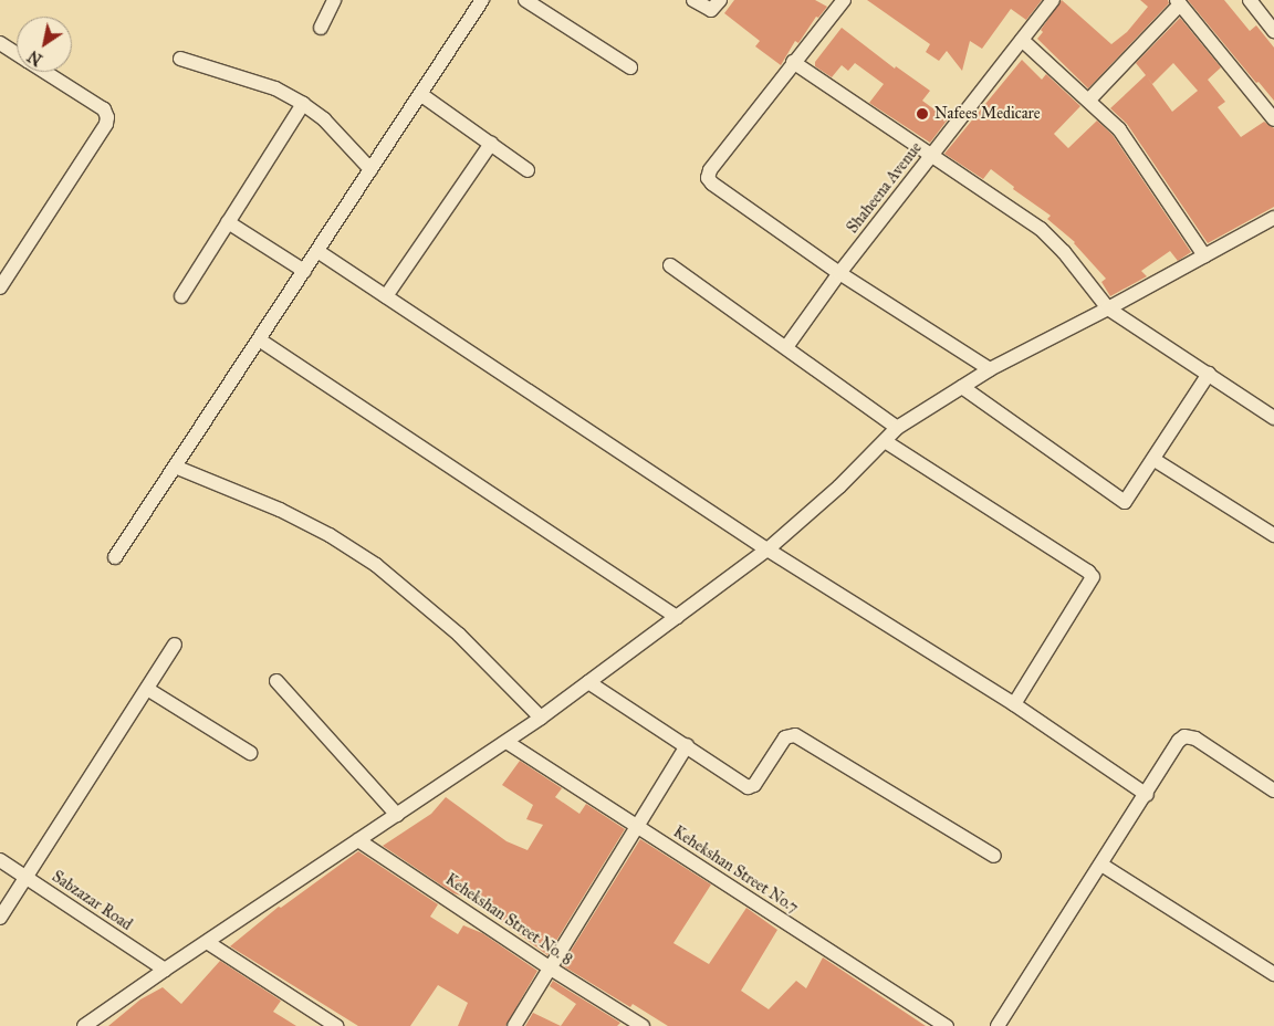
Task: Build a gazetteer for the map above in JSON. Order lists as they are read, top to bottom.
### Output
{
  "streets": {
    "street": [
      "Shaheena Avenue",
      "Kehekshan Street No.7",
      "Sabzazar Road",
      "Kehekshan Street No. 8"
    ]
  },
  "places": ["Nafees Medicare"],
  "north": "bottom left"
}
